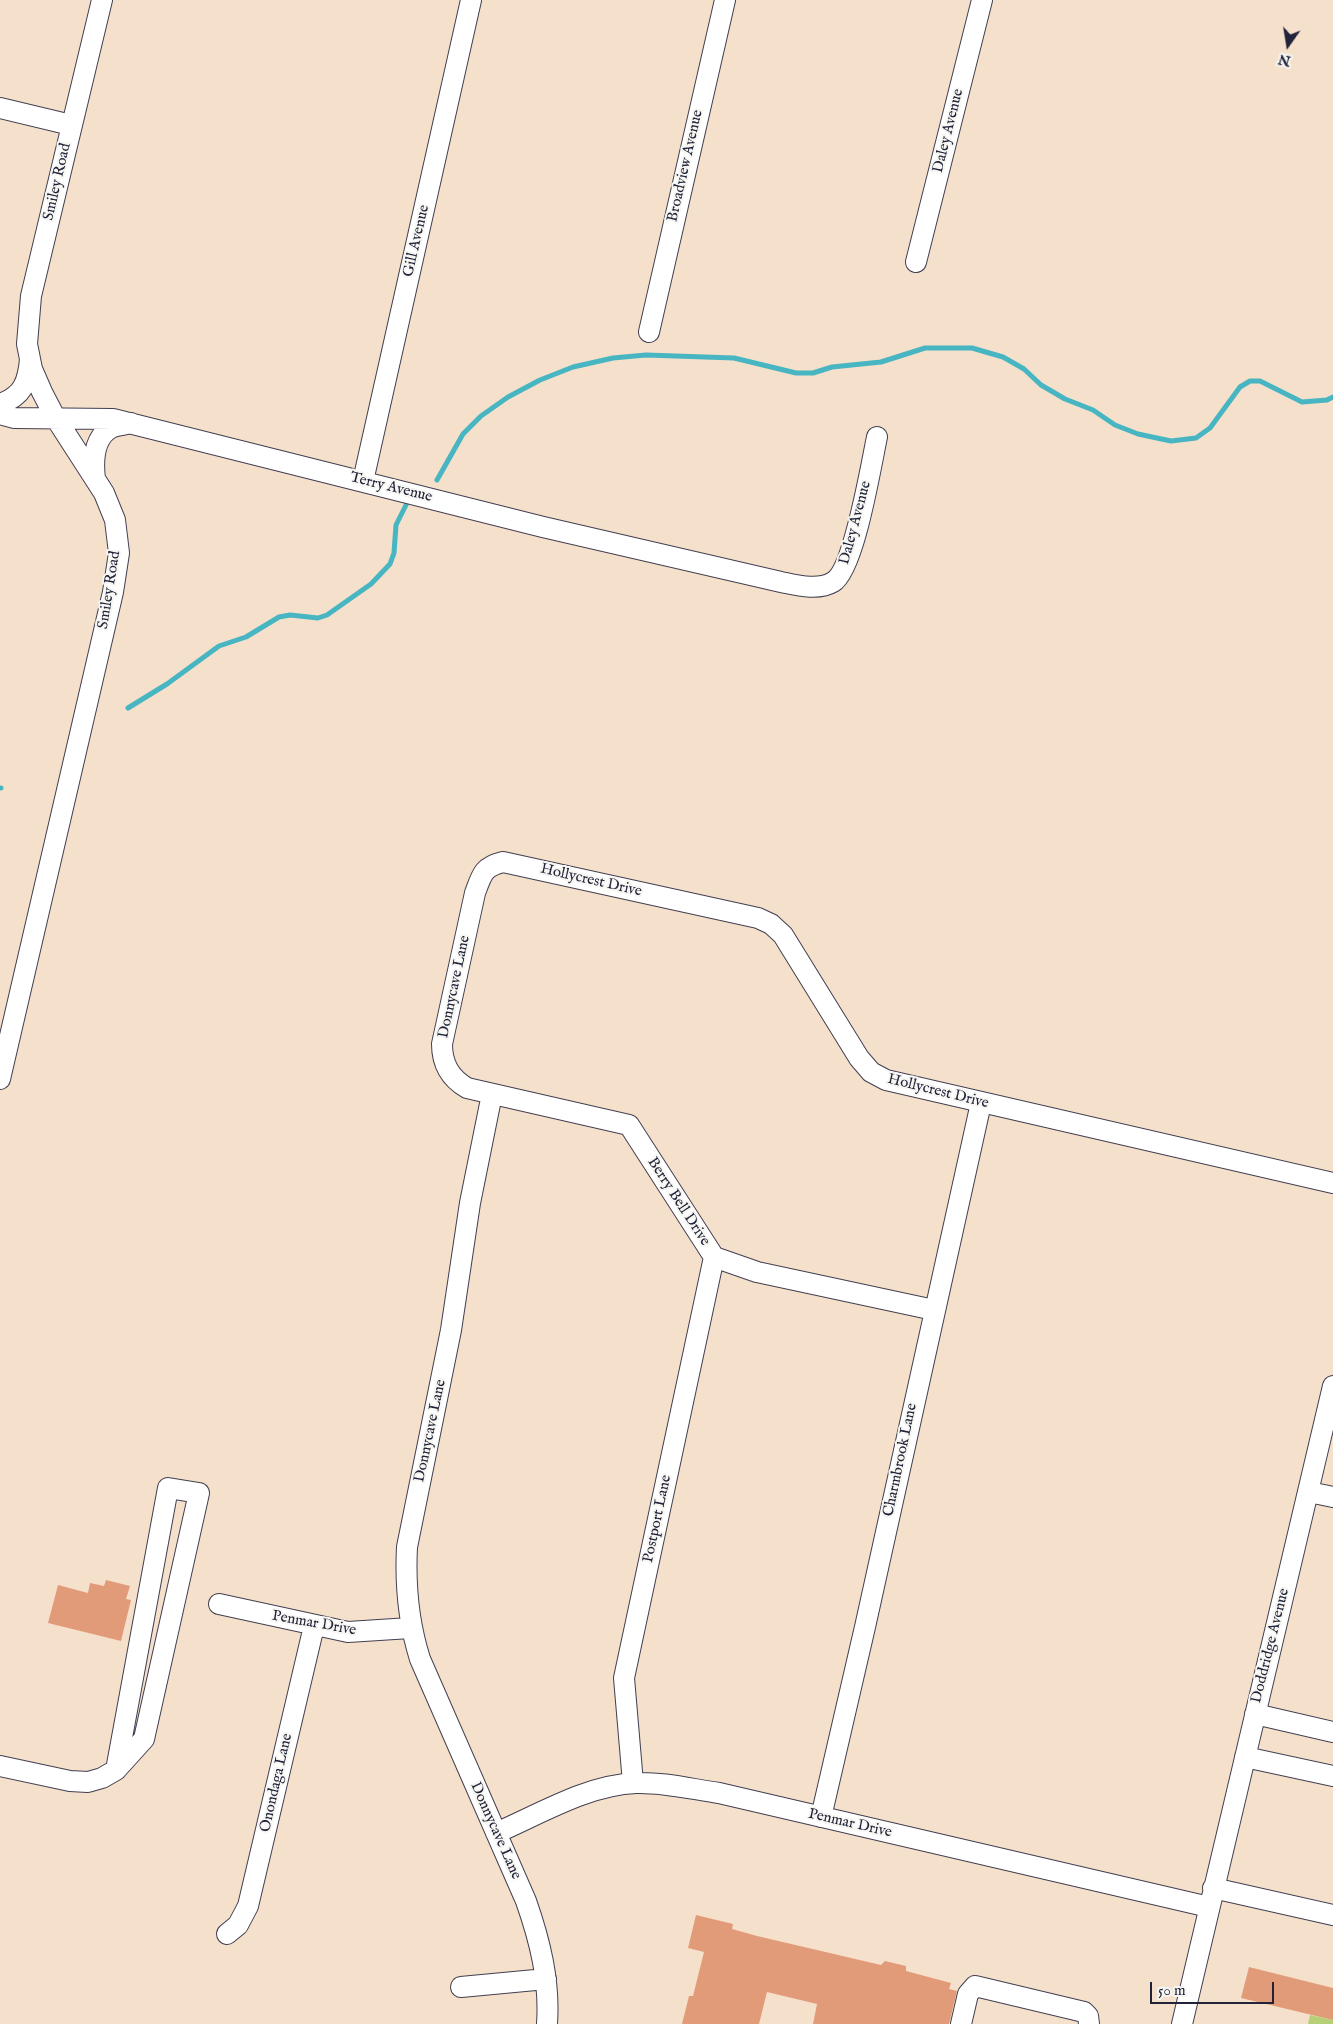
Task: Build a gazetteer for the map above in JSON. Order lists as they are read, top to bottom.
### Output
{
  "streets": {
    "street": [
      "Daley Avenue",
      "Broadview Avenue",
      "Smiley Road",
      "Gill Avenue",
      "Terry Avenue",
      "Hollycrest Drive",
      "Donnycave Lane",
      "Berry Bell Drive",
      "Charmbrook Lane",
      "Postport Lane",
      "Penmar Drive",
      "Doddridge Avenue",
      "Onondaga Lane"
    ]
  },
  "crossings": [
    ["Daley Avenue", "Terry Avenue"],
    ["Smiley Road", "Terry Avenue"],
    ["Gill Avenue", "Terry Avenue"],
    ["Hollycrest Drive", "Donnycave Lane"],
    ["Hollycrest Drive", "Charmbrook Lane"],
    ["Donnycave Lane", "Berry Bell Drive"],
    ["Donnycave Lane", "Penmar Drive"],
    ["Berry Bell Drive", "Charmbrook Lane"],
    ["Berry Bell Drive", "Postport Lane"],
    ["Charmbrook Lane", "Penmar Drive"],
    ["Postport Lane", "Penmar Drive"],
    ["Penmar Drive", "Doddridge Avenue"],
    ["Penmar Drive", "Onondaga Lane"]
  ],
  "scale_bar": "50 m",
  "north": "bottom"
}
